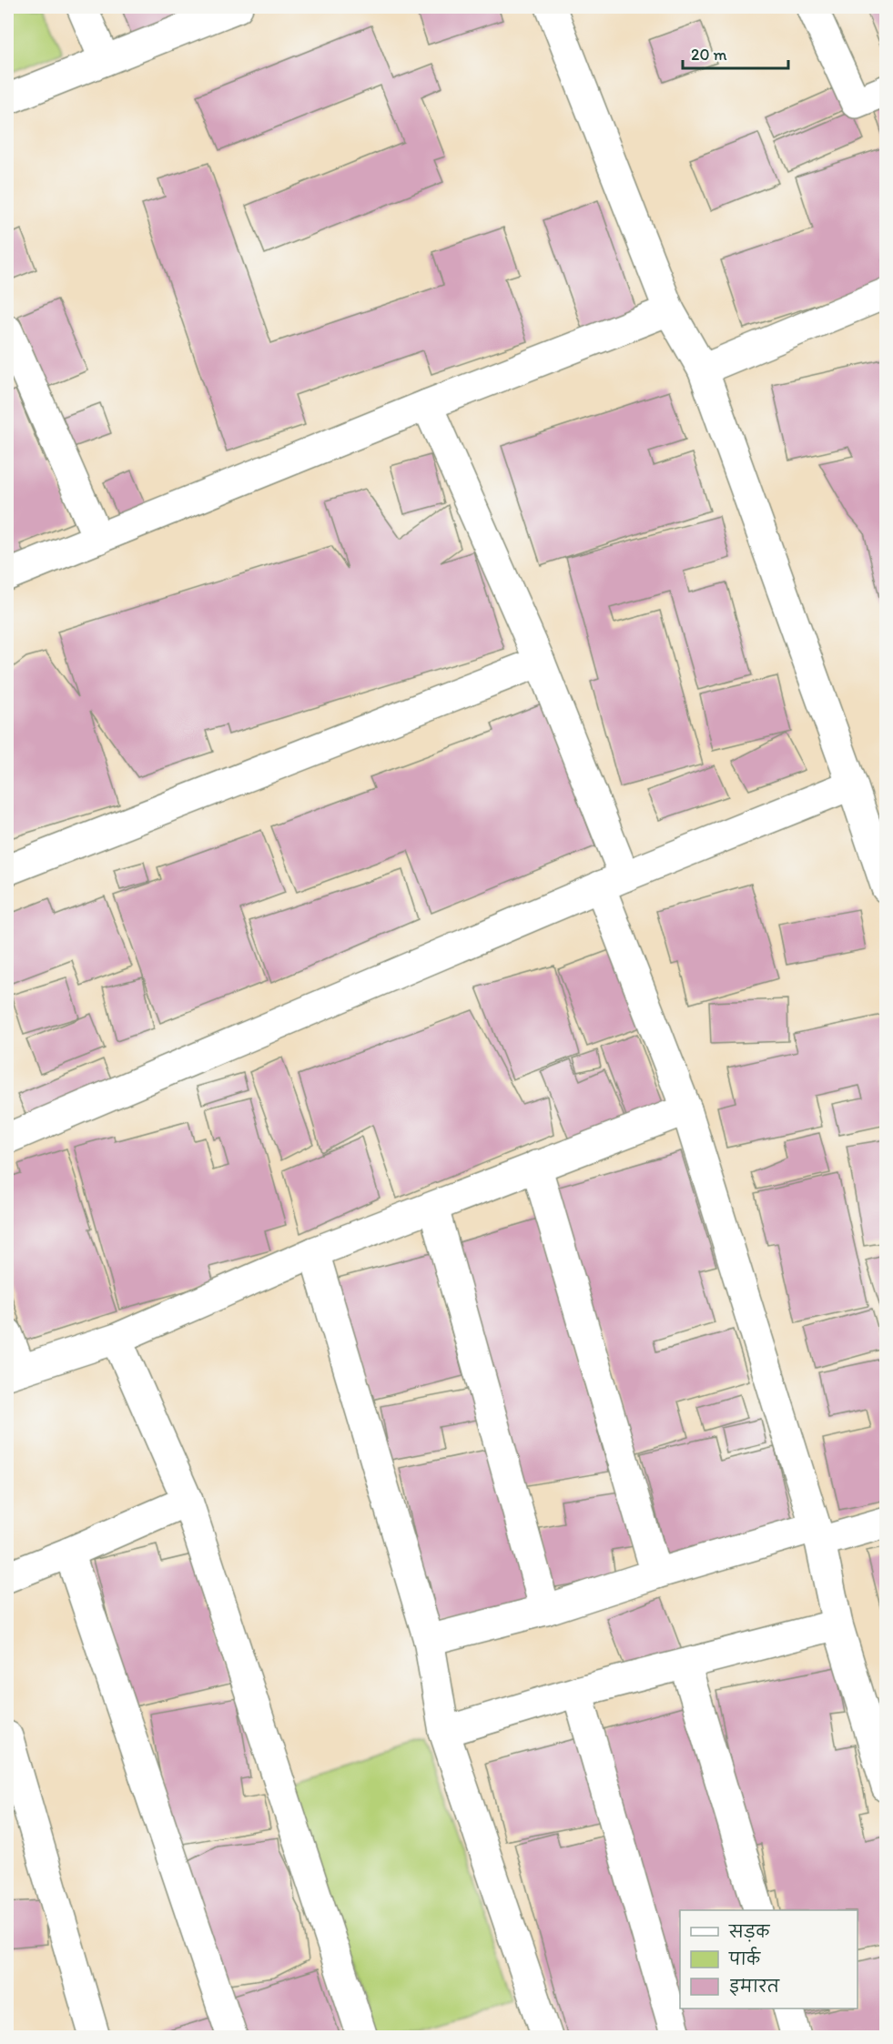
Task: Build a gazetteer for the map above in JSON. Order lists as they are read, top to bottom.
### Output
{
  "legend": ["सड़क", "पार्क", "इमारत"],
  "scale_bar": "20 m"
}
